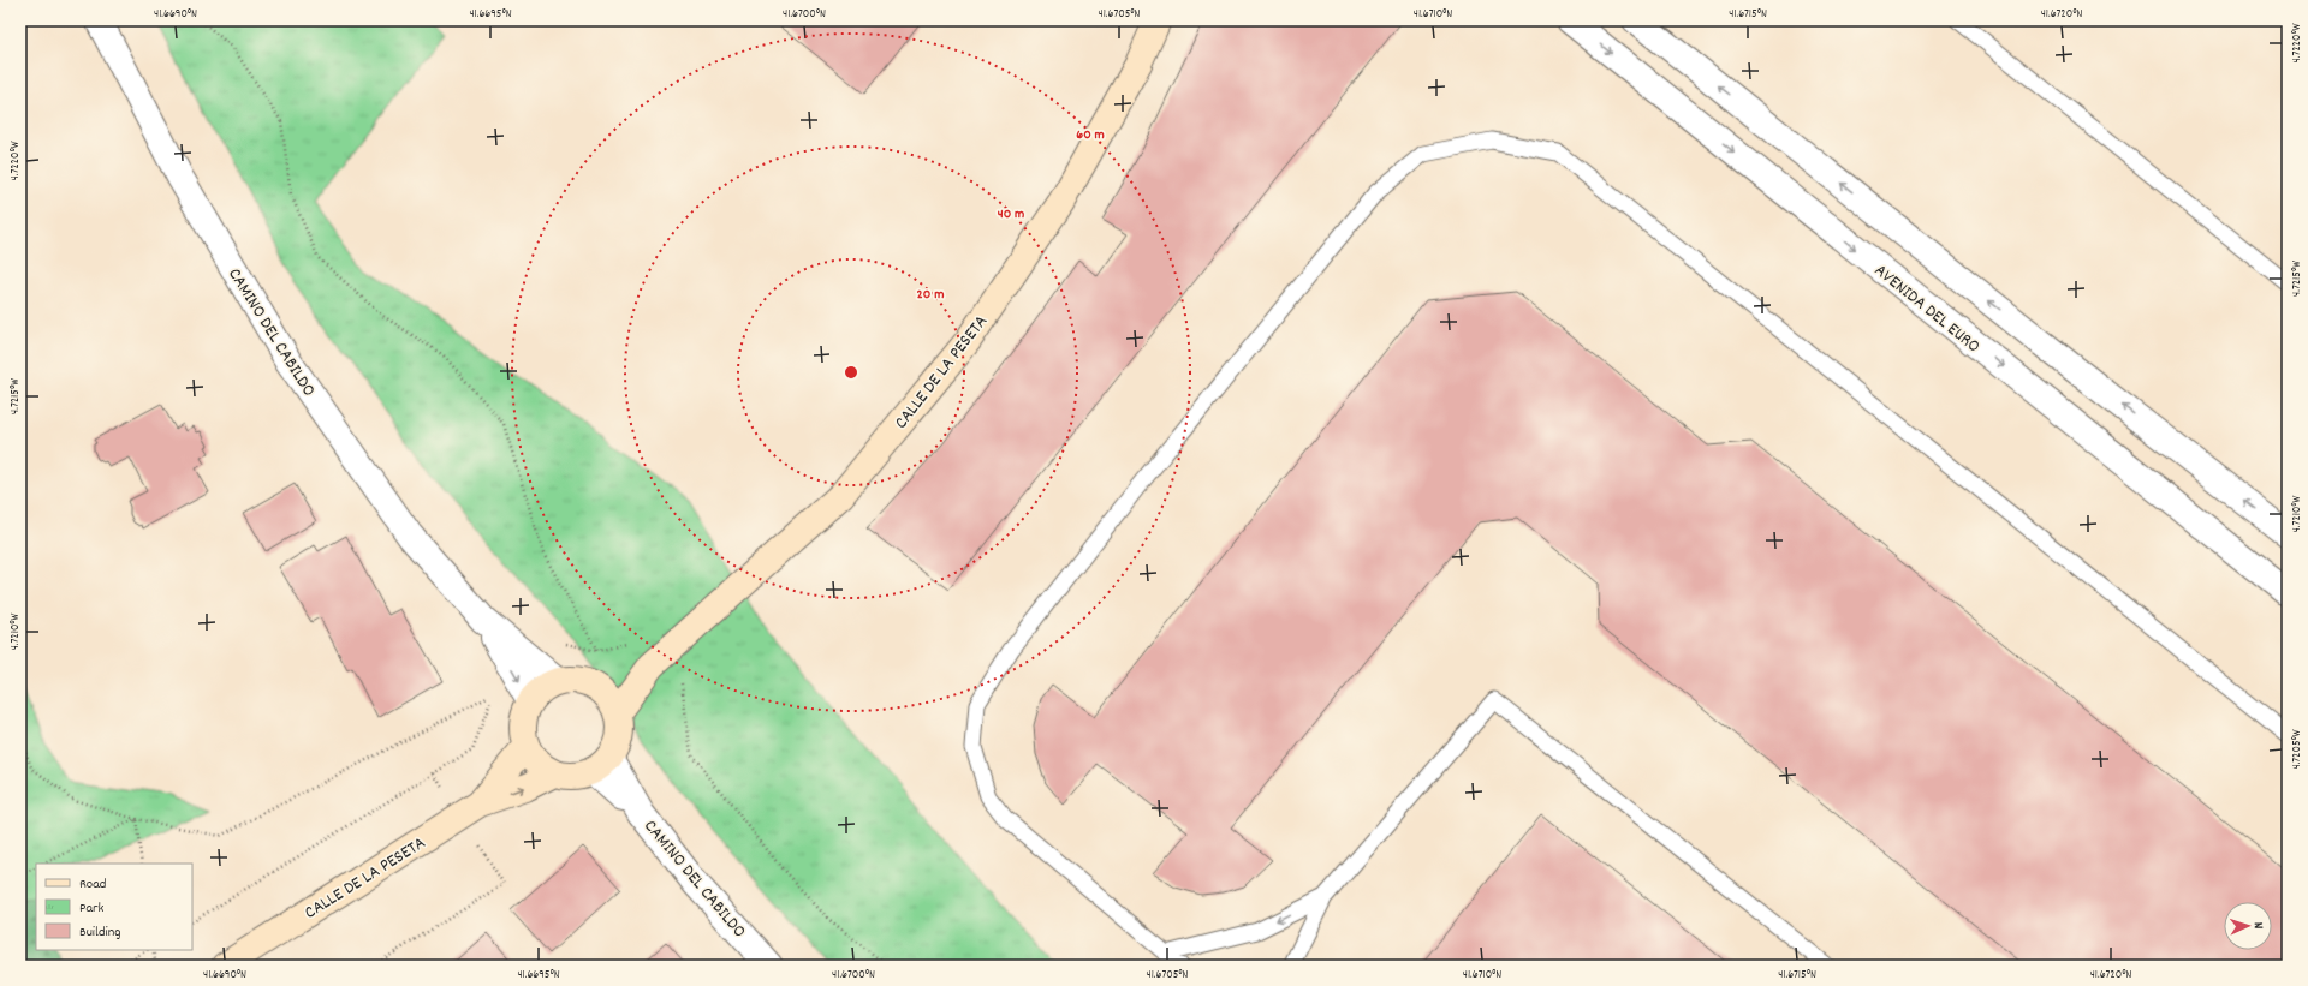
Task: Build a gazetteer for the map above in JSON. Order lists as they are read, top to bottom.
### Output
{
  "streets": {
    "main road": ["CALLE DE LA PESETA"],
    "street": ["AVENIDA DEL EURO", "CAMINO DEL CABILDO"]
  },
  "crossings": [
    ["CAMINO DEL CABILDO", "CALLE DE LA PESETA"]
  ],
  "legend": ["Road", "Park", "Building"],
  "north": "right",
  "coordinates": [
    "41.6690°N",
    "41.6695°N",
    "41.6700°N",
    "41.6705°N",
    "41.6710°N",
    "41.6715°N",
    "41.6720°N",
    "4.7220°W",
    "4.7215°W",
    "4.7210°W",
    "4.7205°W"
  ],
  "rings": ["60 m", "40 m", "20 m"]
}
